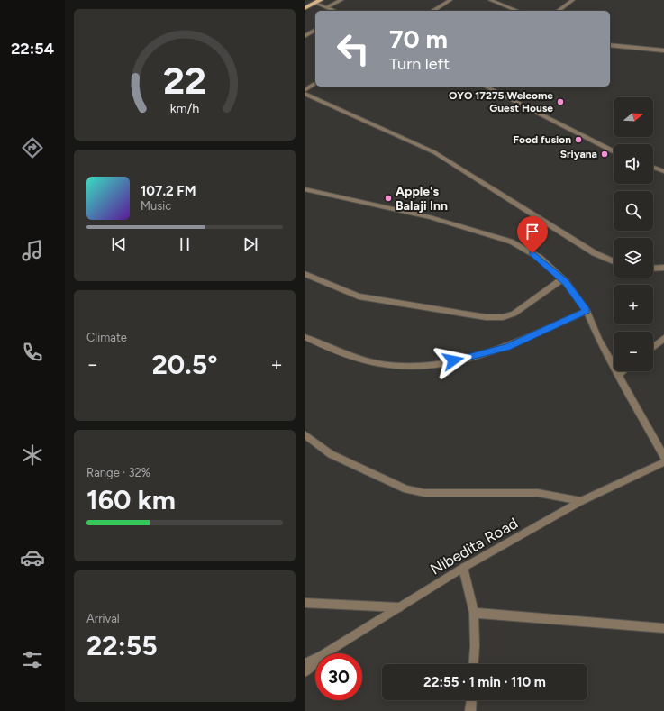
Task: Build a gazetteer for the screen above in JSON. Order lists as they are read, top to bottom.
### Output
{
  "streets": {
    "street": ["Nibedita Road"]
  },
  "places": [
    "OYO 17275 Welcome Guest House",
    "Food fusion",
    "Sriyana",
    "Apple's Balaji Inn"
  ],
  "north": "right",
  "page": {
    "tabs": "22:54",
    "turn": ["70 m", "Turn left"],
    "map_buttons": ["+", "−"],
    "song": ["107.2 FM", "Music"],
    "tile": [
      "Climate",
      ["Range · 32%", "160 km"],
      ["Arrival", "22:55"]
    ],
    "heat": ["−", "20.5°", "+"],
    "limit": "30",
    "trip": "22:55 · 1 min · 110 m",
    "gauge": ["22", "km/h"]
  }
}
